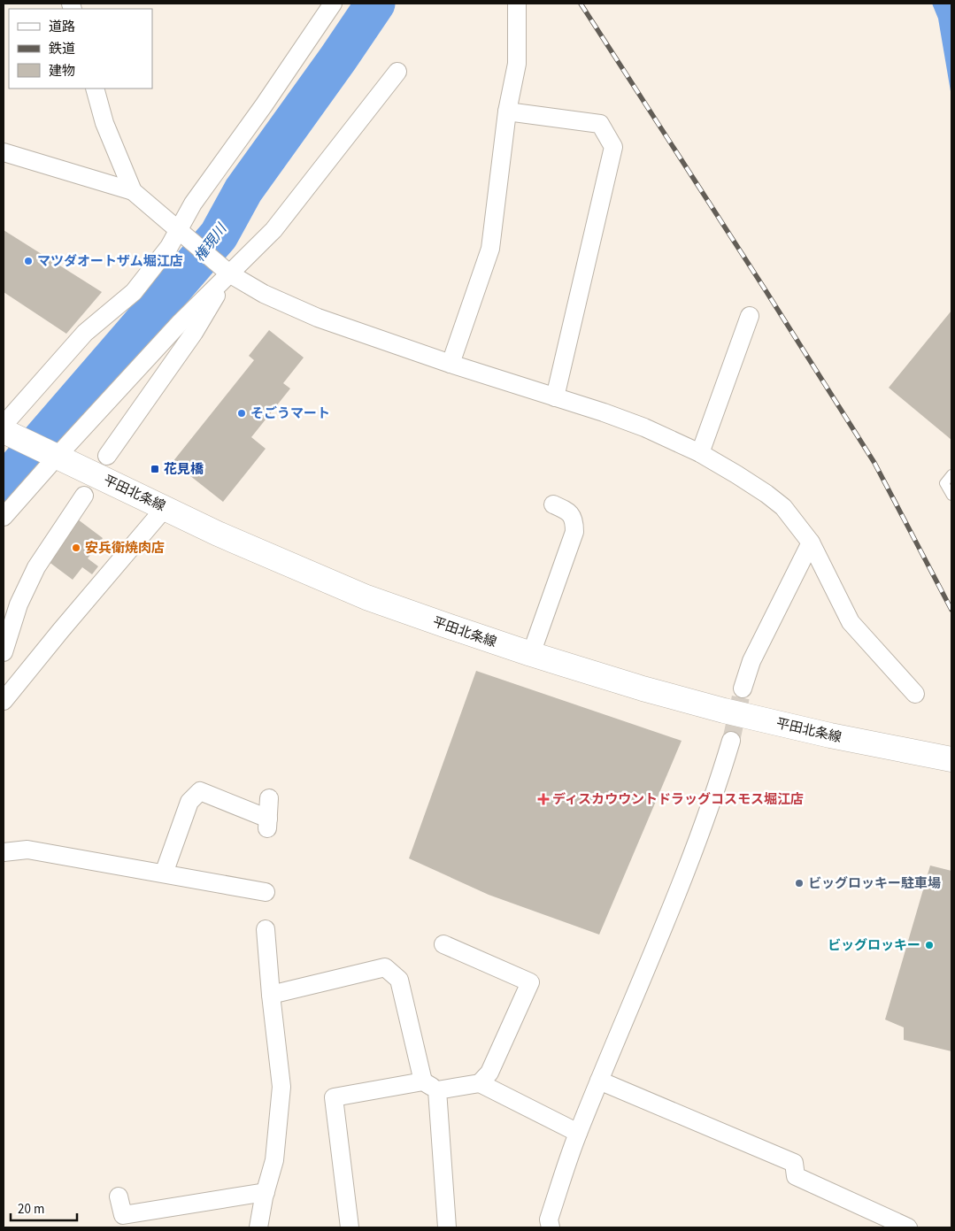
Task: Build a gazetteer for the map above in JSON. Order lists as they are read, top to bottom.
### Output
{
  "streets": {
    "main road": ["平田北条線"]
  },
  "water": ["権現川"],
  "places": {
    "other": [
      "マツダオートザム堀江店",
      "そごうマート",
      "安兵衛焼肉店",
      "ビッグロッキー駐車場",
      "ビッグロッキー"
    ],
    "transit": ["花見橋"],
    "health": ["ディスカウウントドラッグコスモス堀江店"]
  },
  "legend": ["道路", "鉄道", "建物"],
  "scale_bar": "20 m"
}
